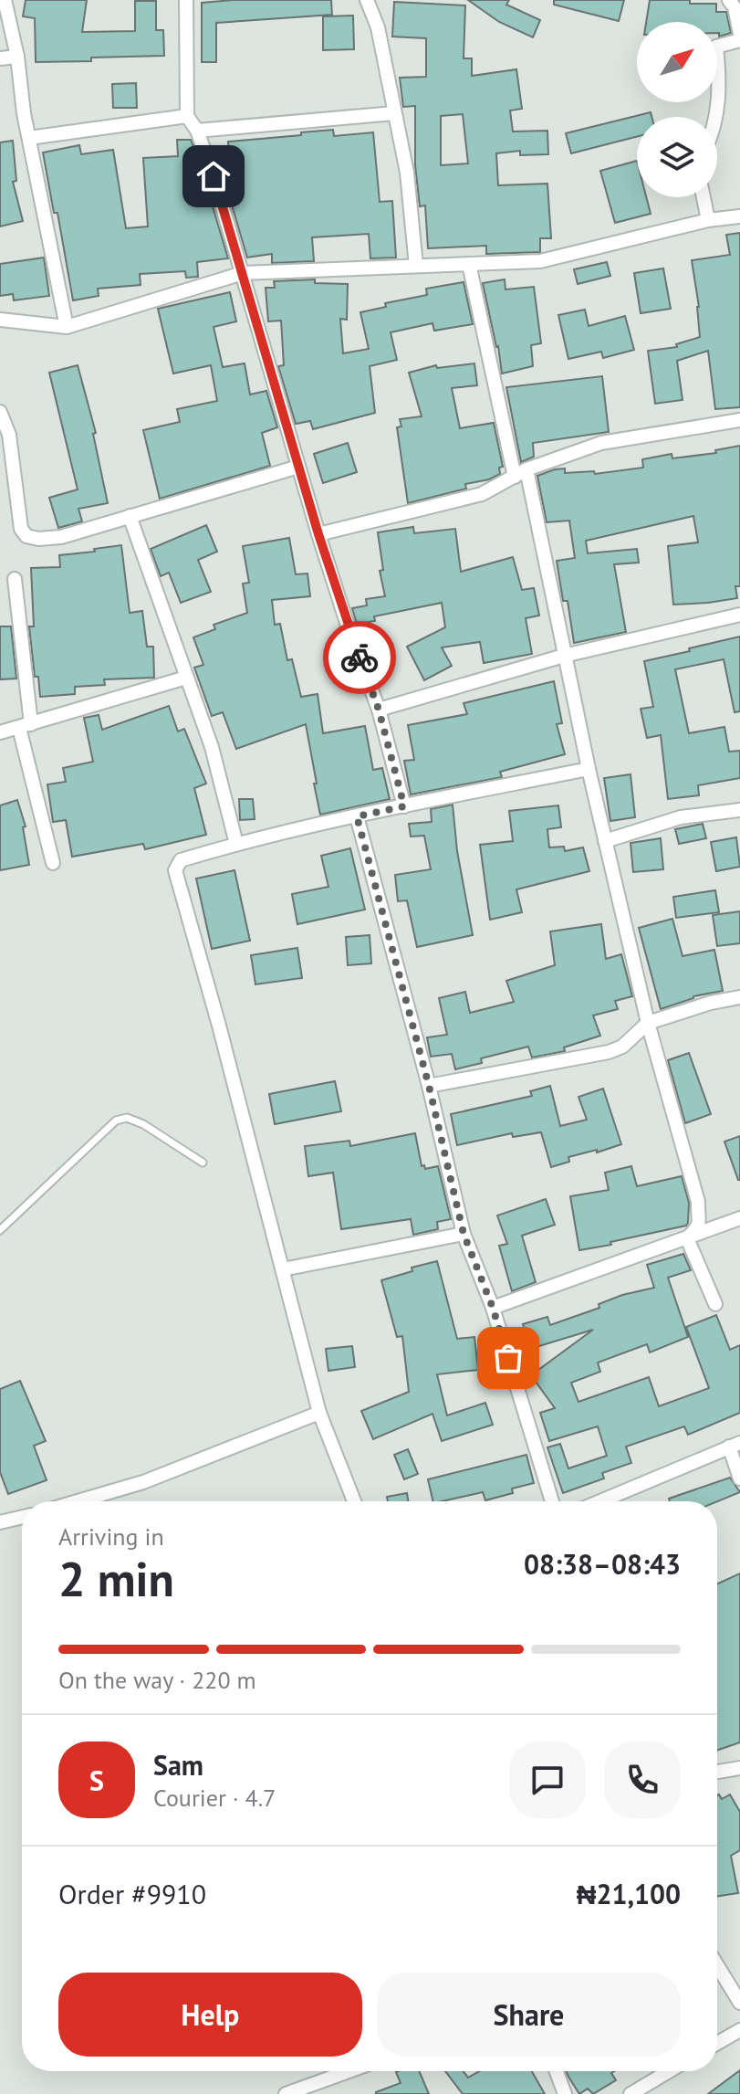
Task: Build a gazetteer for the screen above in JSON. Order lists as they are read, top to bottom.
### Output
{
  "north": "top right",
  "page": {
    "heading": ["2 min", "Arriving in", "08:38–08:43"],
    "panel": [
      "Sam",
      "Courier · 4.7",
      "Order #9910",
      "₦21,100"
    ],
    "bar": "On the way · 220 m",
    "round": "S",
    "buttons": ["Help", "Share"]
  }
}
